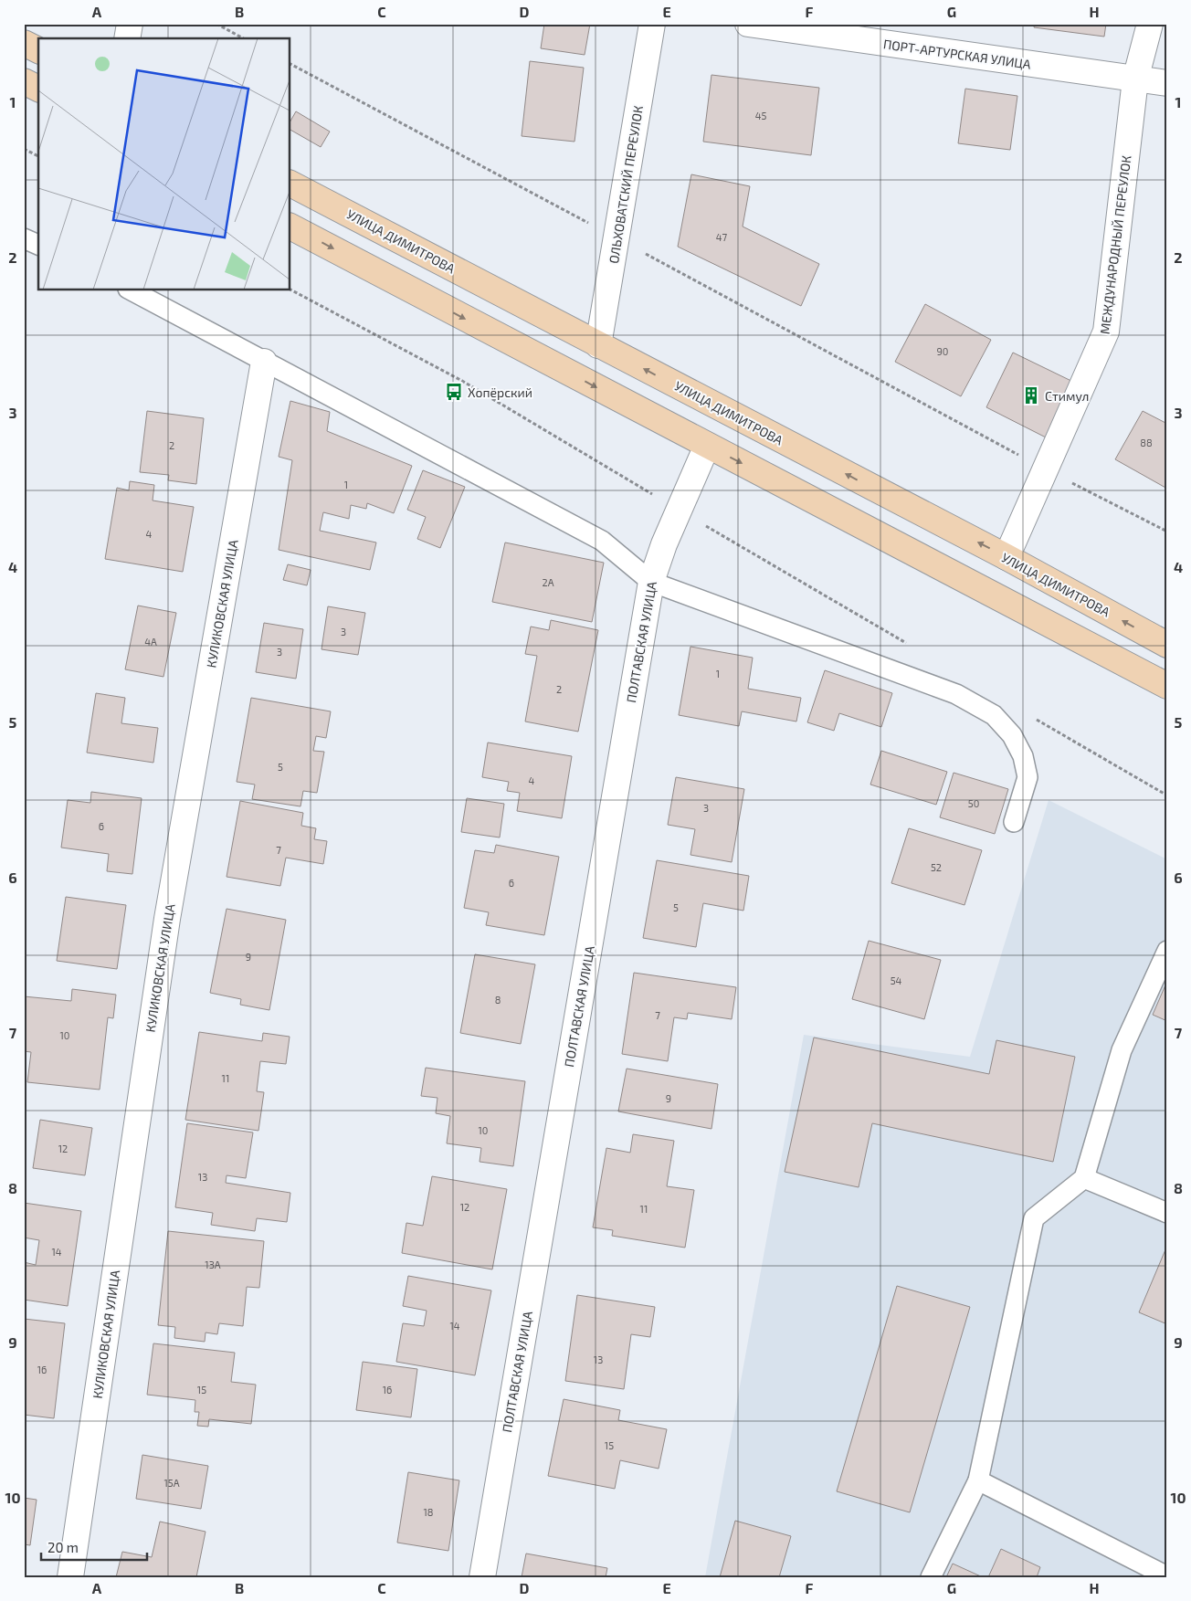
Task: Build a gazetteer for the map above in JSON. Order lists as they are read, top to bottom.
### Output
{
  "streets": {
    "main road": ["УЛИЦА ДИМИТРОВА"],
    "street": [
      "ПОРТ-АРТУРСКАЯ УЛИЦА",
      "ОЛЬХОВАТСКИЙ ПЕРЕУЛОК",
      "МЕЖДУНАРОДНЫЙ ПЕРЕУЛОК",
      "КУЛИКОВСКАЯ УЛИЦА",
      "ПОЛТАВСКАЯ УЛИЦА"
    ]
  },
  "crossings": [
    ["ПОРТ-АРТУРСКАЯ УЛИЦА", "МЕЖДУНАРОДНЫЙ ПЕРЕУЛОК"],
    ["ОЛЬХОВАТСКИЙ ПЕРЕУЛОК", "УЛИЦА ДИМИТРОВА"],
    ["УЛИЦА ДИМИТРОВА", "МЕЖДУНАРОДНЫЙ ПЕРЕУЛОК"]
  ],
  "places": {
    "bus stop": ["Хопёрский"],
    "building": ["Стимул"]
  },
  "house_numbers": [
    "45",
    "47",
    "90",
    "88",
    "2",
    "1",
    "4",
    "2А",
    "3",
    "4А",
    "3",
    "1",
    "2",
    "5",
    "4",
    "50",
    "3",
    "6",
    "7",
    "52",
    "6",
    "5",
    "9",
    "54",
    "8",
    "7",
    "10",
    "11",
    "9",
    "10",
    "12",
    "13",
    "12",
    "11",
    "14",
    "13А",
    "14",
    "13",
    "16",
    "15",
    "16",
    "15",
    "15А",
    "18"
  ],
  "scale_bar": "20 m",
  "grid": {
    "columns": [
      "A",
      "B",
      "C",
      "D",
      "E",
      "F",
      "G",
      "H"
    ],
    "rows": [
      "1",
      "2",
      "3",
      "4",
      "5",
      "6",
      "7",
      "8",
      "9",
      "10"
    ]
  }
}
